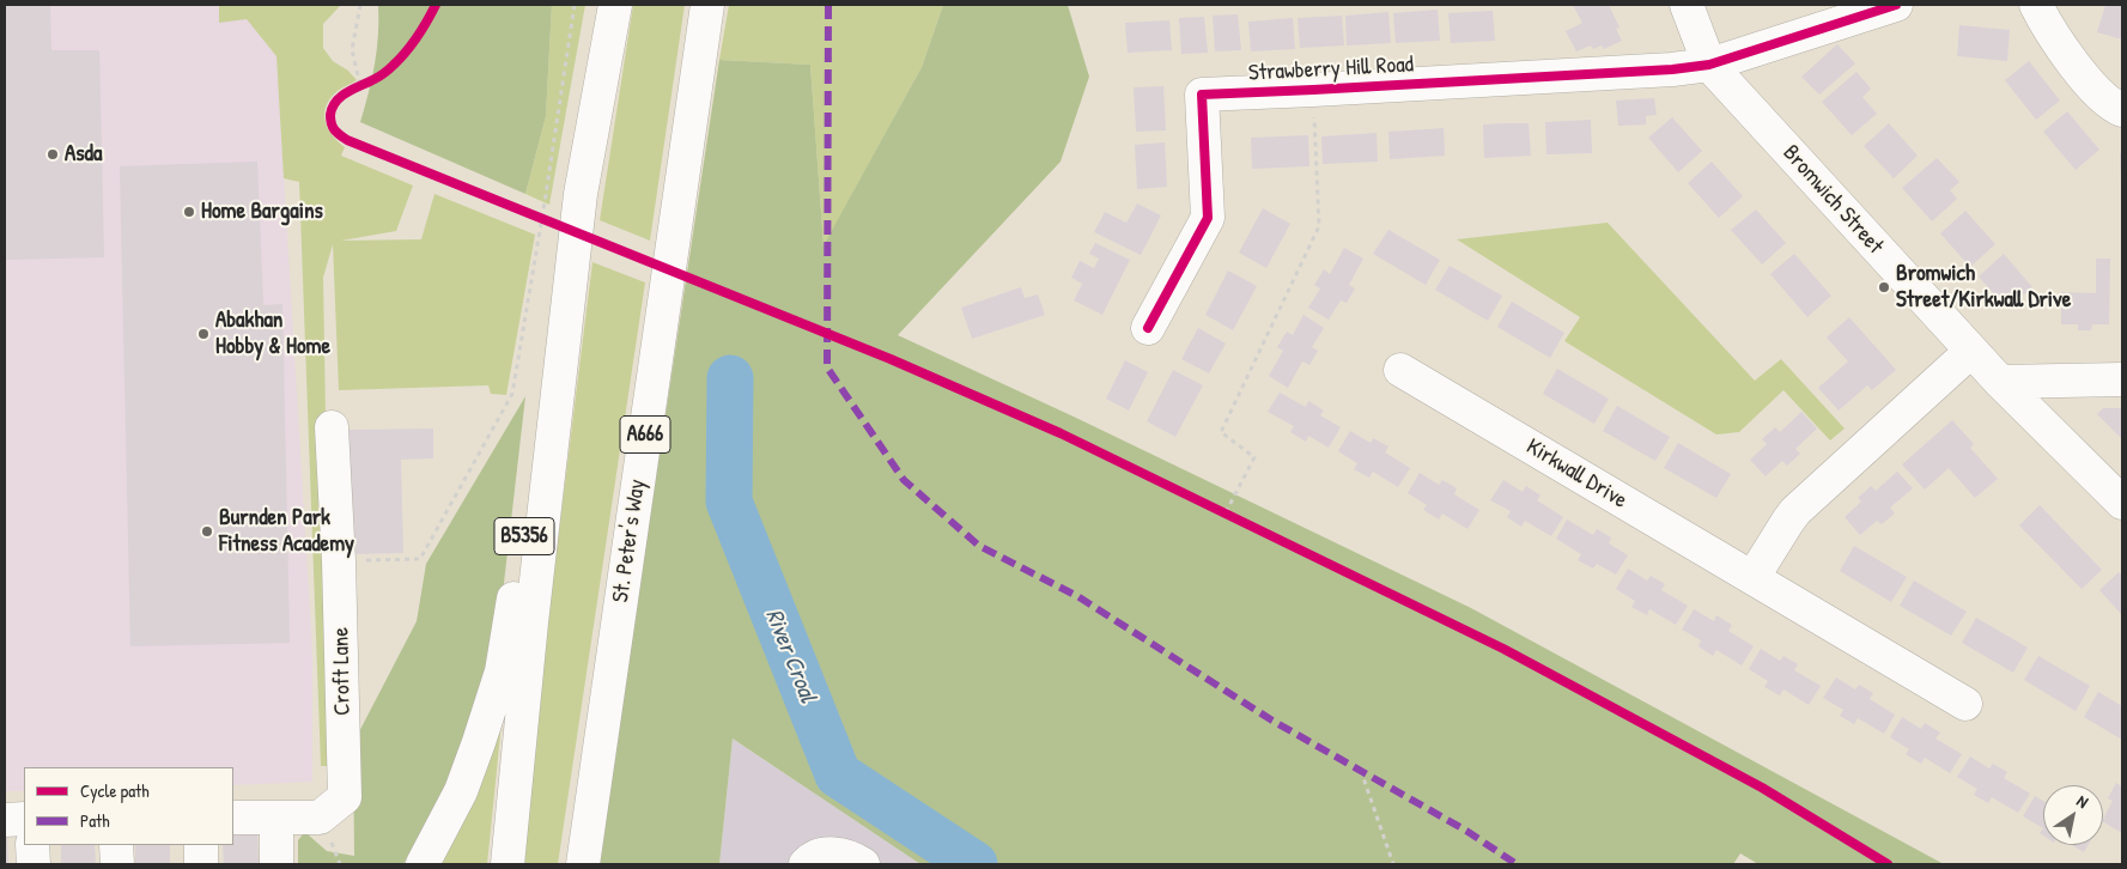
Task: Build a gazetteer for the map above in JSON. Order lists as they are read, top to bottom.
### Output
{
  "streets": {
    "main road": [
      "Strawberry Hill Road",
      "Bromwich Street",
      "A666",
      "Kirkwall Drive",
      "B5356",
      "St. Peter's Way",
      "Croft Lane"
    ]
  },
  "crossings": [
    ["Strawberry Hill Road", "Bromwich Street"]
  ],
  "water": ["River Croal"],
  "places": [
    "Asda",
    "Home Bargains",
    "Bromwich Street/Kirkwall Drive",
    "Abakhan Hobby & Home",
    "Burnden Park Fitness Academy"
  ],
  "legend": ["Cycle path", "Path"],
  "north": "top right"
}
